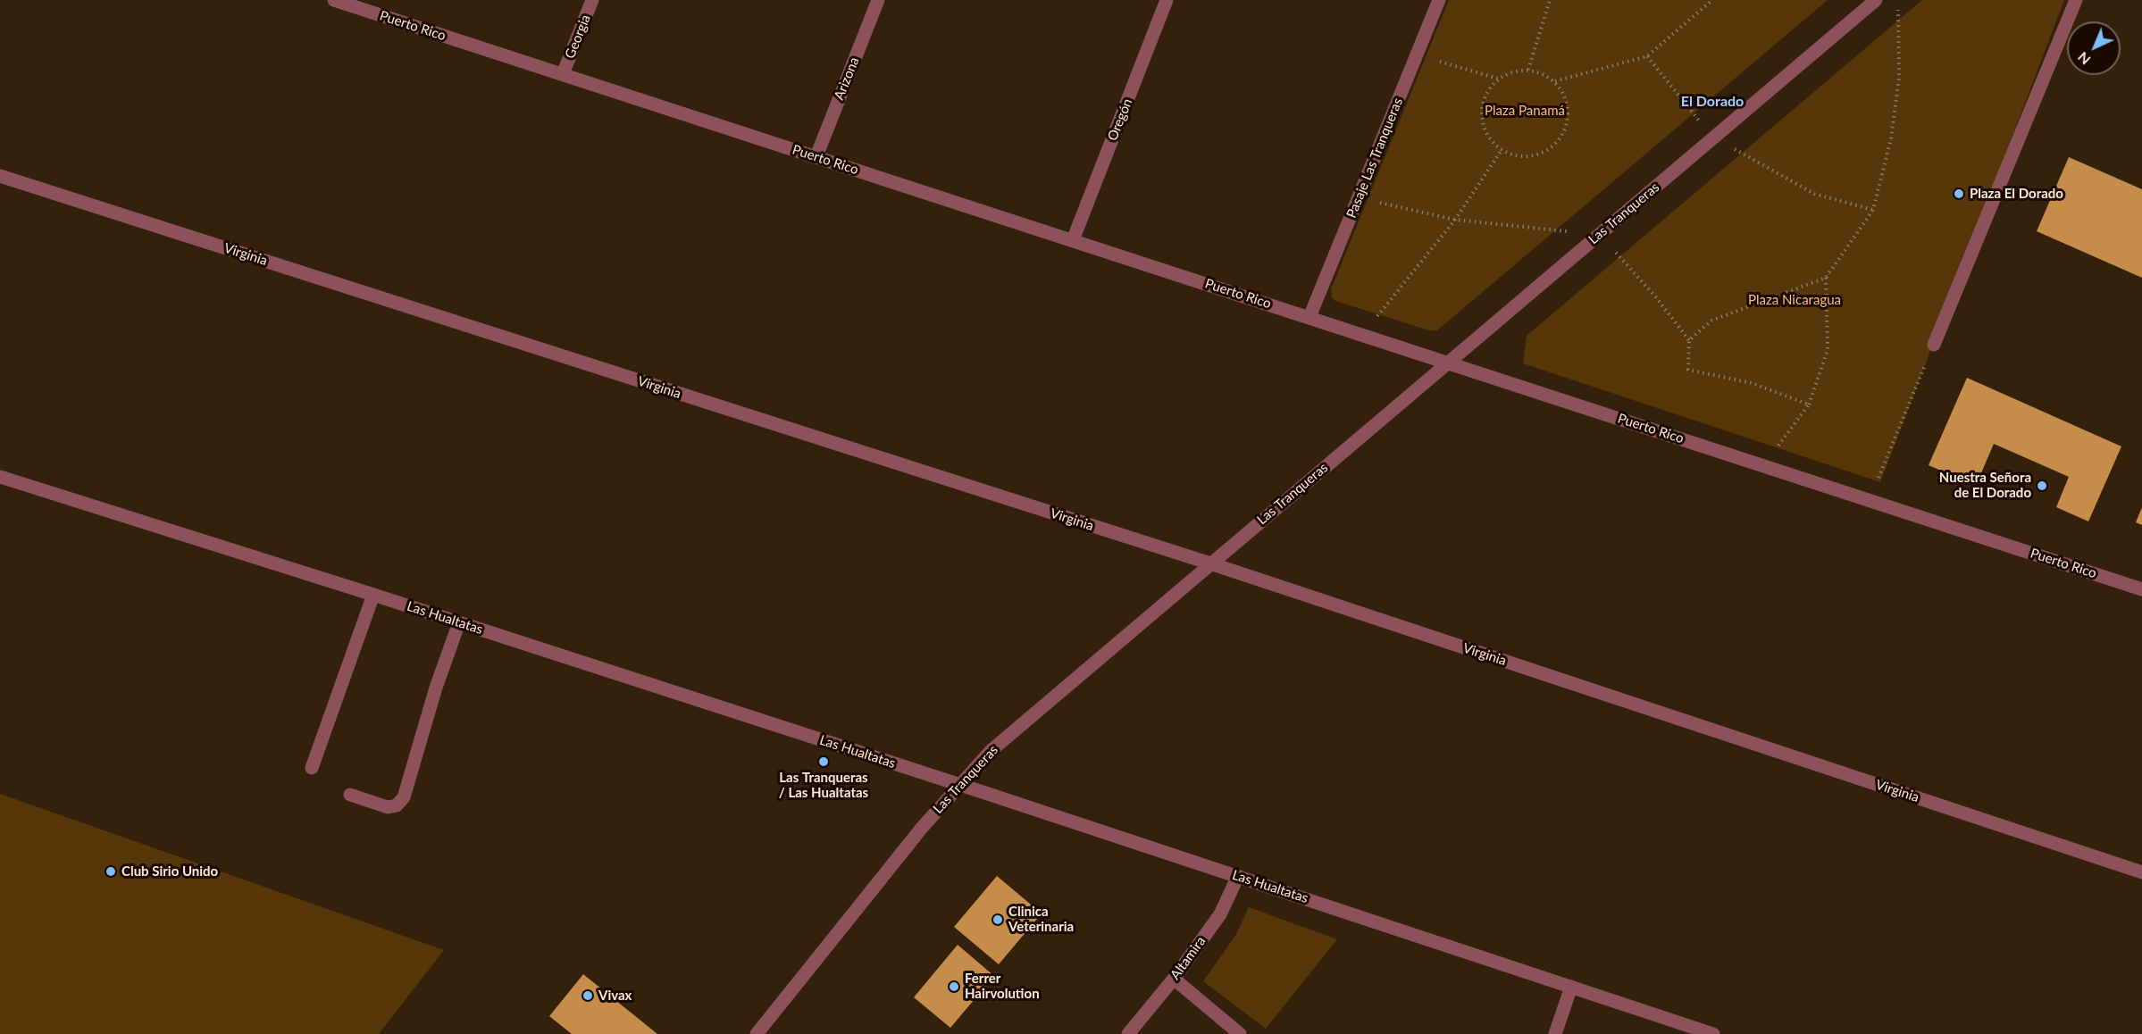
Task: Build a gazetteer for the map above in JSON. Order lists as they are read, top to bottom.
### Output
{
  "streets": {
    "street": [
      "Puerto Rico",
      "Georgia",
      "Arizona",
      "Oregón",
      "Pasaje Las Tranqueras",
      "Las Tranqueras",
      "Virginia",
      "Las Hualtatas",
      "Altamira"
    ]
  },
  "crossings": [
    ["Puerto Rico", "Georgia"],
    ["Puerto Rico", "Arizona"],
    ["Puerto Rico", "Oregón"],
    ["Puerto Rico", "Pasaje Las Tranqueras"],
    ["Puerto Rico", "Las Tranqueras"],
    ["Las Tranqueras", "Virginia"],
    ["Las Tranqueras", "Las Hualtatas"],
    ["Las Hualtatas", "Altamira"]
  ],
  "districts": ["El Dorado"],
  "parks": ["Plaza Panamá", "Plaza Nicaragua"],
  "places": [
    "Plaza El Dorado",
    "Nuestra Señora de El Dorado",
    "Las Tranqueras / Las Hualtatas",
    "Club Sirio Unido",
    "Clinica Veterinaria",
    "Ferrer Hairvolution",
    "Vivax"
  ],
  "north": "bottom left"
}
